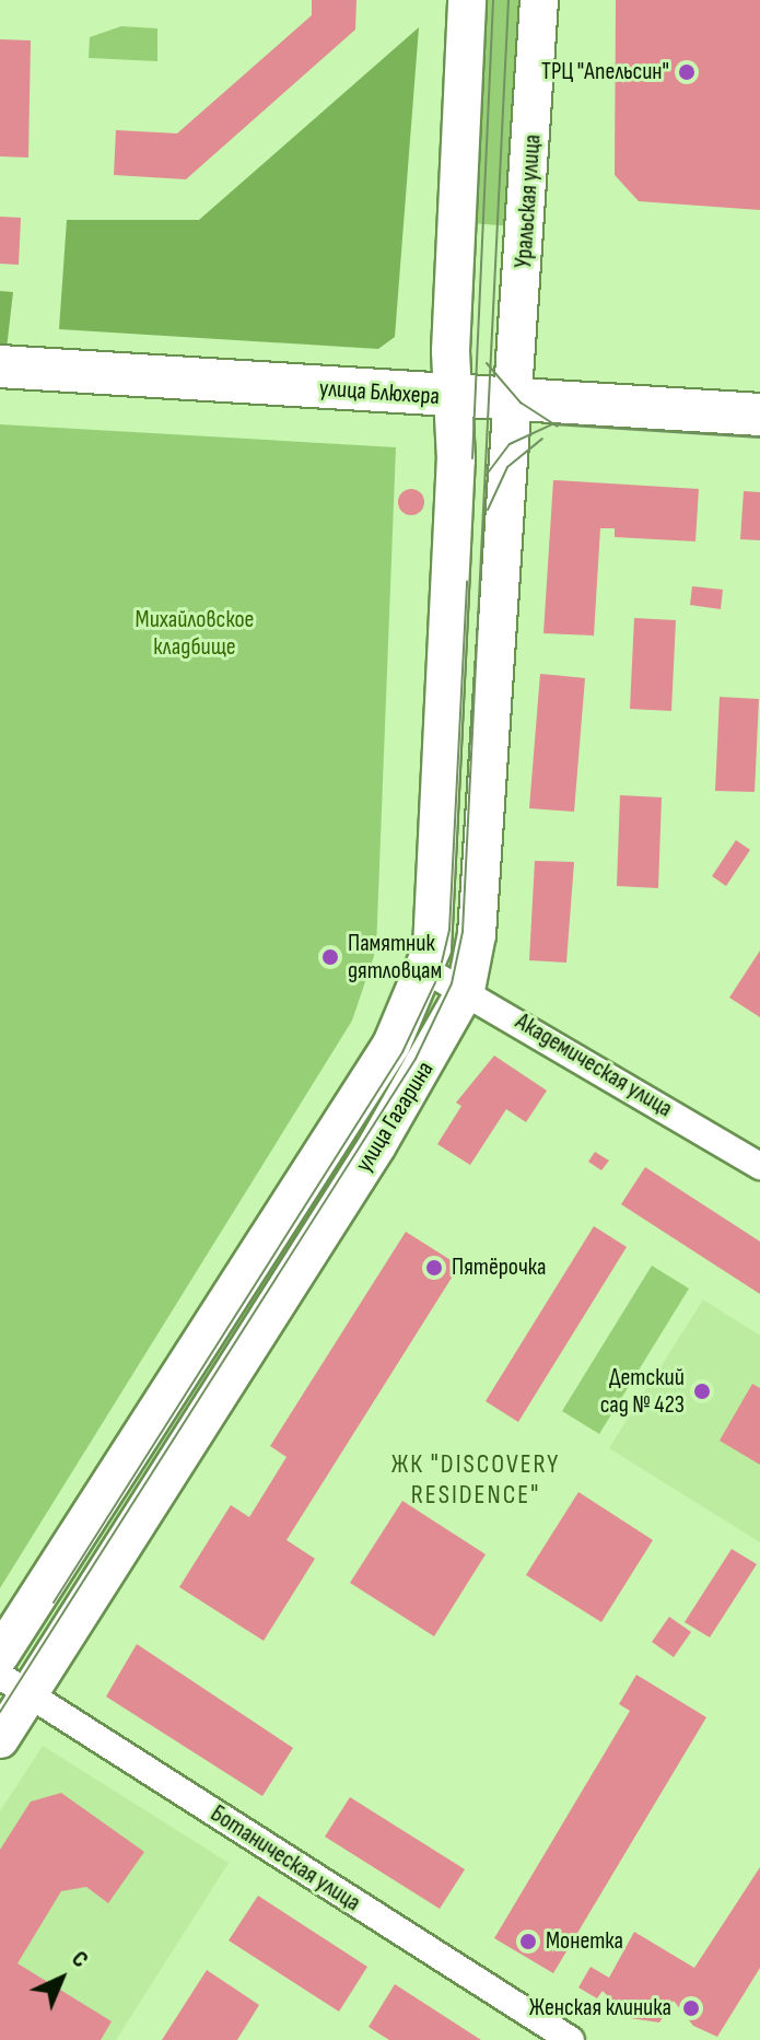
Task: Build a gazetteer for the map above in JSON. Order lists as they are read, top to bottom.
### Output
{
  "streets": {
    "main road": ["Уральская улица", "улица Блюхера", "улица Гагарина"],
    "street": ["Академическая улица", "Ботаническая улица"]
  },
  "crossings": [
    ["Уральская улица", "улица Блюхера"],
    ["Уральская улица", "улица Гагарина"],
    ["улица Блюхера", "улица Гагарина"],
    ["Академическая улица", "улица Гагарина"],
    ["улица Гагарина", "Ботаническая улица"]
  ],
  "districts": ["ЖК \"DISCOVERY RESIDENCE\""],
  "parks": ["Михайловское кладбище"],
  "places": [
    "ТРЦ \"Апельсин\"",
    "Памятник дятловцам",
    "Пятёрочка",
    "Детский сад № 423",
    "Монетка",
    "Женская клиника"
  ],
  "north": "top right"
}
